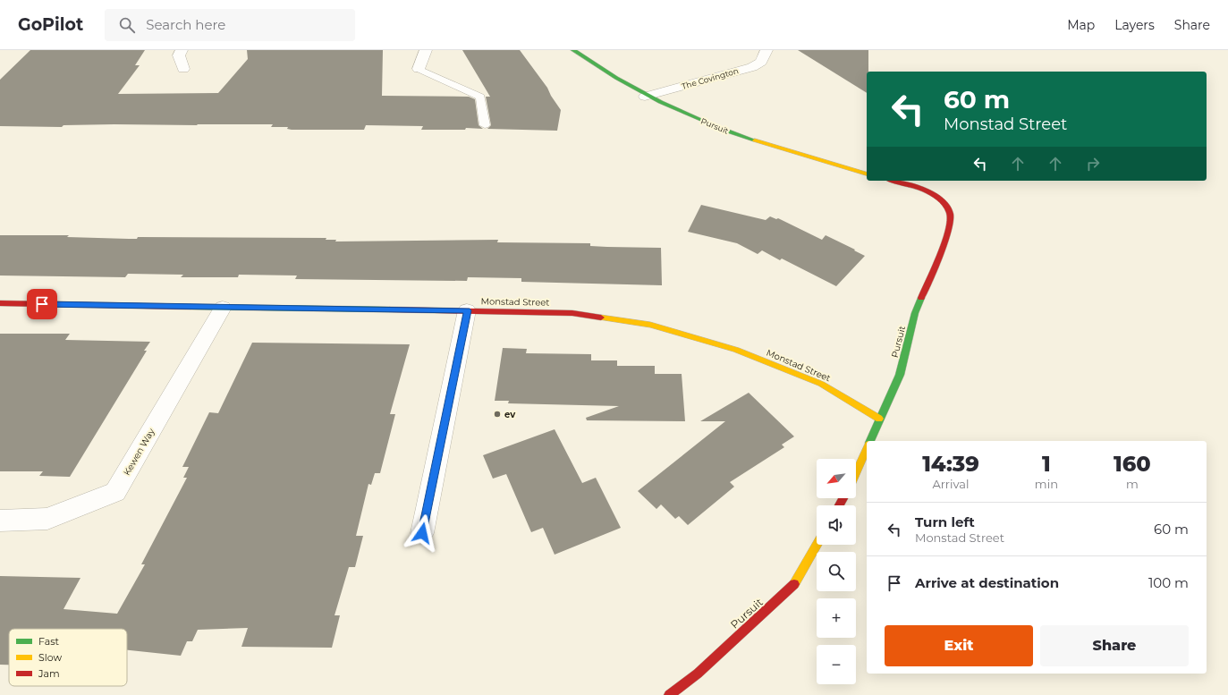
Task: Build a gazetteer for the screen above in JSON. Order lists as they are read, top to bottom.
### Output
{
  "streets": {
    "street": [
      "The Covington",
      "Pursuit",
      "Monstad Street",
      "Kewen Way"
    ]
  },
  "crossings": [
    ["The Covington", "Pursuit"],
    ["Pursuit", "Monstad Street"],
    ["Monstad Street", "Kewen Way"]
  ],
  "places": ["ev"],
  "legend": ["Fast", "Slow", "Jam"],
  "north": "bottom left",
  "page": {
    "header": "GoPilot",
    "search": "Search here",
    "nav": ["Map", "Layers", "Share"],
    "turn": ["60 m", "Monstad Street"],
    "eta": [
      "14:39",
      "Arrival",
      "1",
      "min",
      "160",
      "m"
    ],
    "map_buttons": ["+", "−"],
    "list": [
      {
        "name": "Turn left",
        "note": "Monstad Street",
        "value": "60 m"
      },
      {
        "name": "Arrive at destination",
        "value": "100 m"
      }
    ],
    "buttons": ["Exit", "Share"]
  }
}
